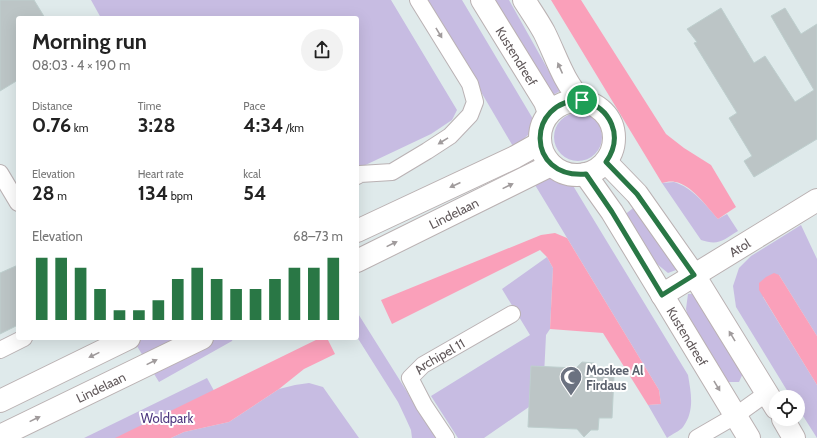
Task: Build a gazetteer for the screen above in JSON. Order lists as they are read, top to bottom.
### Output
{
  "streets": {
    "main road": ["Kustendreef", "Lindelaan", "Atol"],
    "street": ["Archipel 11"]
  },
  "crossings": [
    ["Kustendreef", "Lindelaan"],
    ["Kustendreef", "Atol"]
  ],
  "parks": ["Woldpark"],
  "places": {
    "mosque": ["Moskee Al Firdaus"]
  },
  "page": {
    "heading": ["Morning run", "08:03 · 4 × 190 m"],
    "stats": [
      ["Distance", "0.76 km"],
      ["Time", "3:28"],
      ["Pace", "4:34 /km"],
      ["Elevation", "28 m"],
      ["Heart rate", "134 bpm"],
      ["kcal", "54"]
    ],
    "chart": ["Elevation", "68–73 m"]
  }
}
